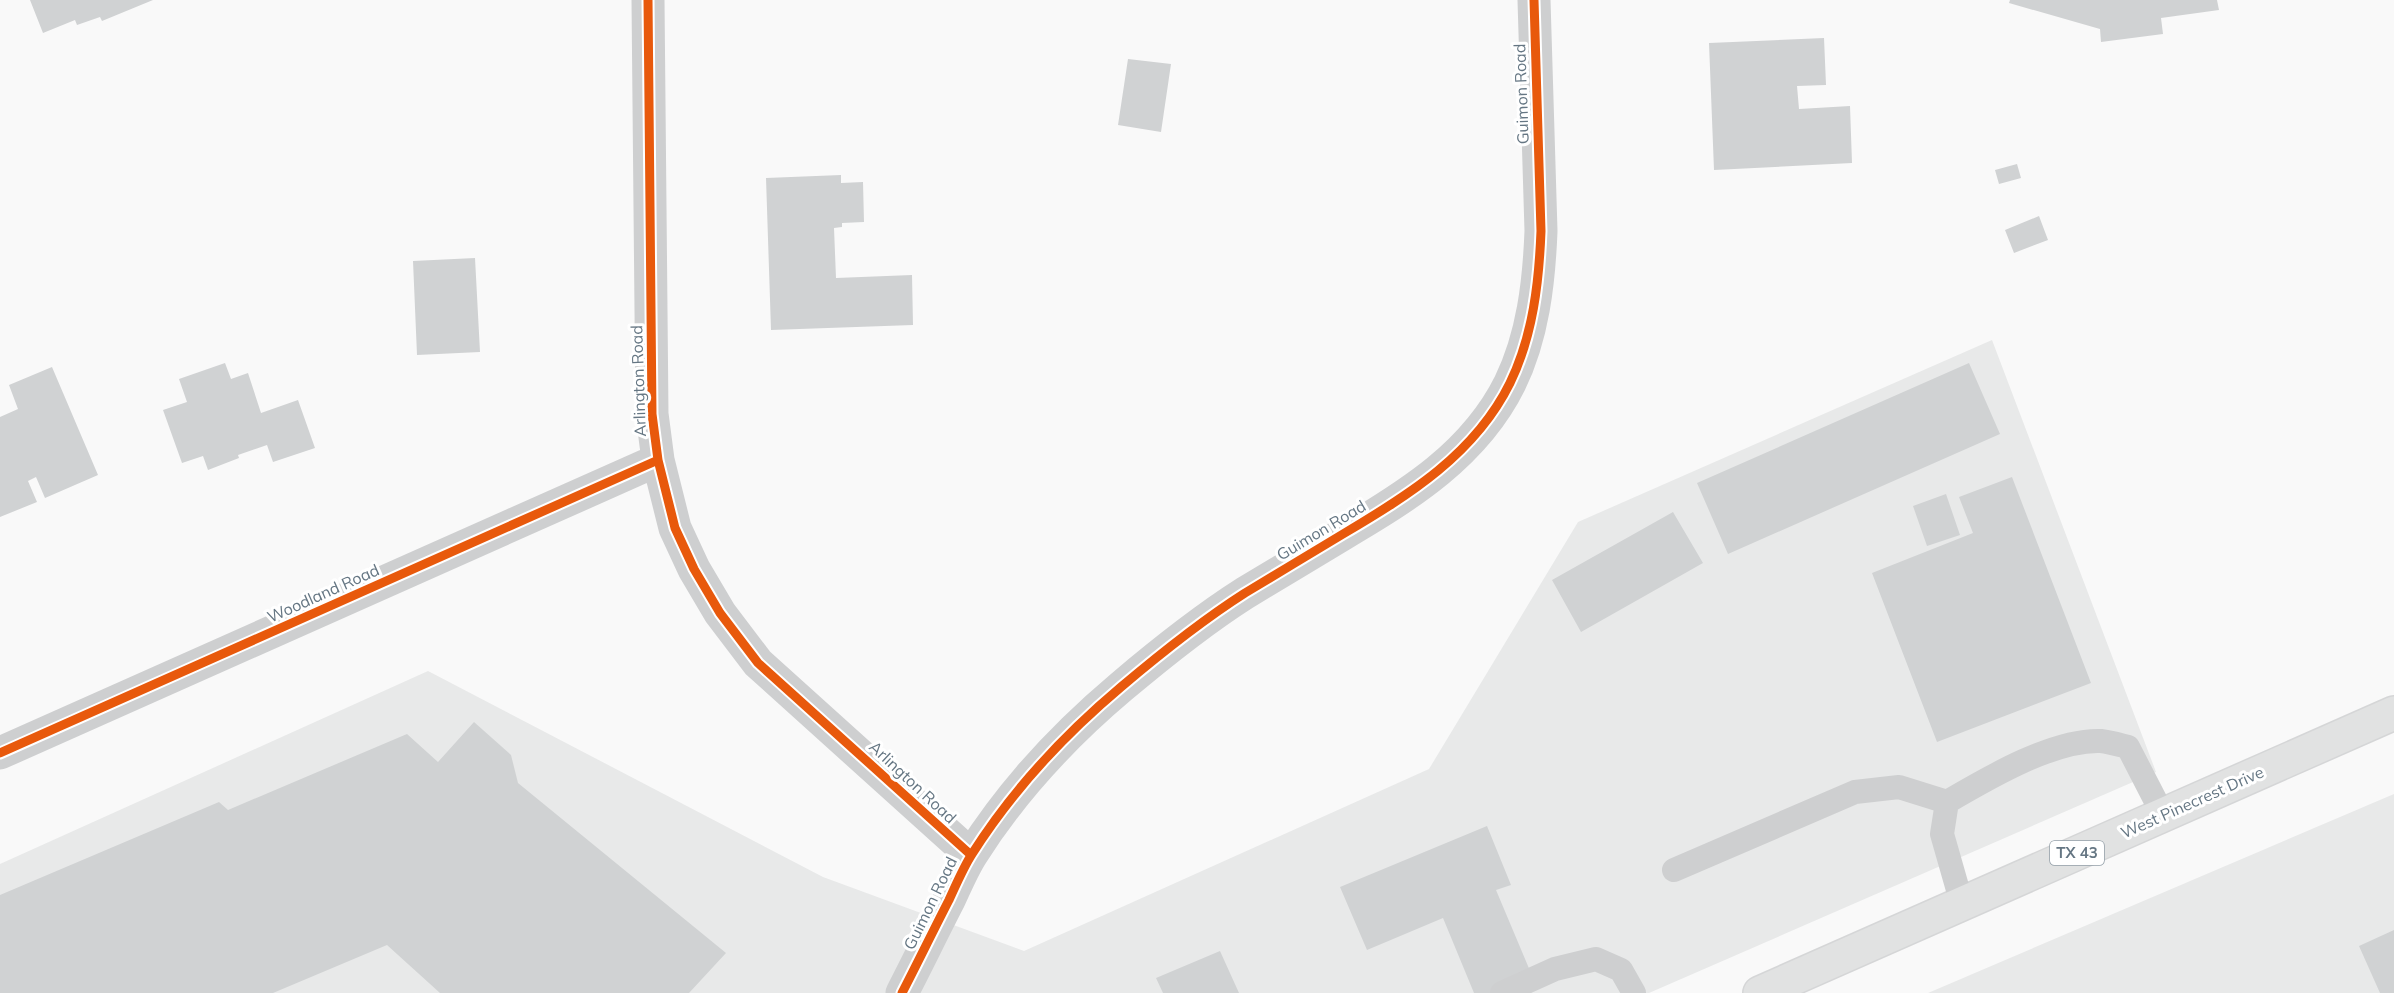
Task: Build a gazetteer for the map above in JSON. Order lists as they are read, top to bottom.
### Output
{
  "streets": {
    "main road": ["West Pinecrest Drive", "TX 43"],
    "street": ["Guimon Road", "Arlington Road", "Woodland Road"]
  },
  "crossings": [
    ["Guimon Road", "Arlington Road"],
    ["Arlington Road", "Woodland Road"]
  ]
}
